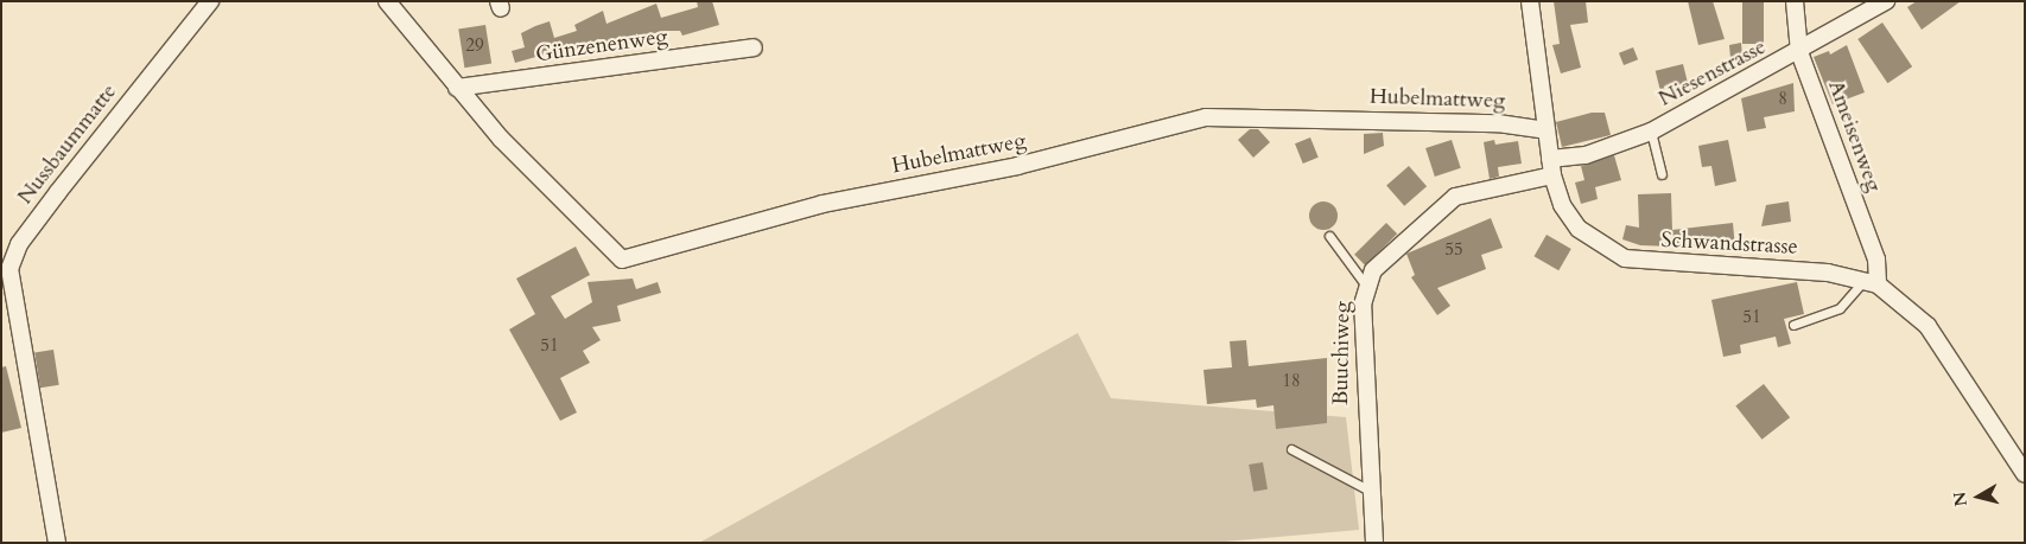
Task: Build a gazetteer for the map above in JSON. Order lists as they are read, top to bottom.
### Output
{
  "streets": {
    "street": [
      "Günzenenweg",
      "Niesenstrasse",
      "Hubelmattweg",
      "Ameisenweg",
      "Nussbaummatte",
      "Schwandstrasse",
      "Buuchiweg"
    ]
  },
  "crossings": [
    ["Günzenenweg", "Hubelmattweg"],
    ["Niesenstrasse", "Ameisenweg"],
    ["Niesenstrasse", "Schwandstrasse"],
    ["Niesenstrasse", "Buuchiweg"],
    ["Hubelmattweg", "Schwandstrasse"],
    ["Ameisenweg", "Schwandstrasse"],
    ["Schwandstrasse", "Buuchiweg"]
  ],
  "house_numbers": [
    "29",
    "8",
    "55",
    "51",
    "51",
    "18"
  ],
  "north": "left"
}
